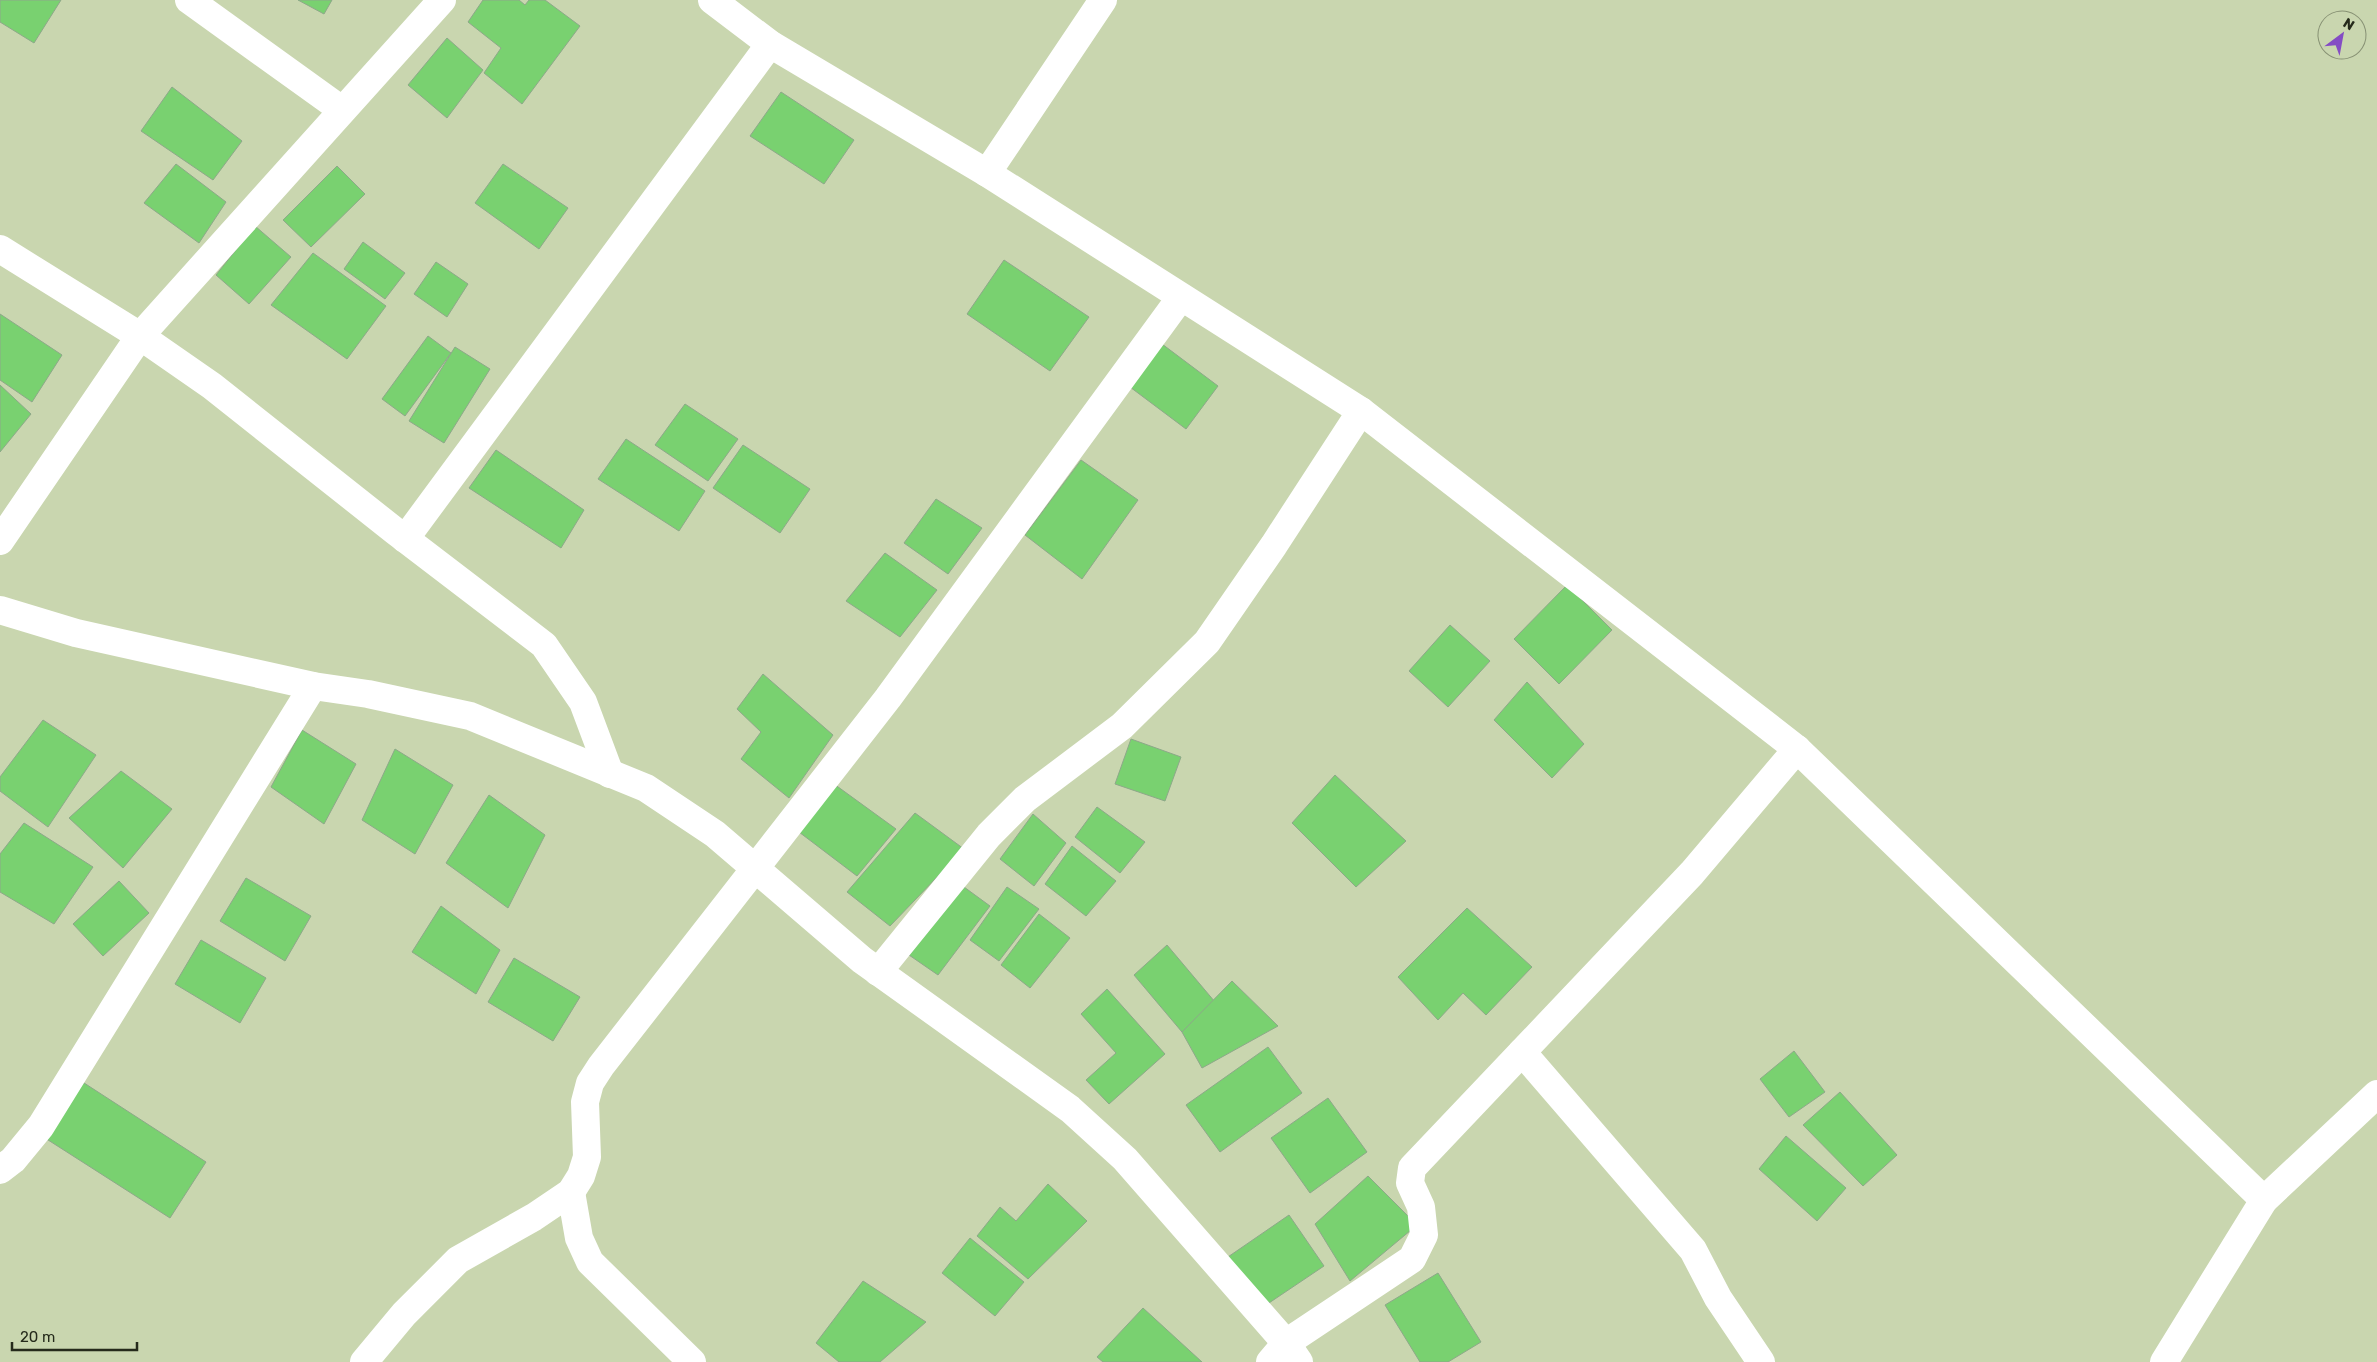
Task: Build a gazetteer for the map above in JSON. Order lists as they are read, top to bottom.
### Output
{
  "scale_bar": "20 m",
  "north": "top right"
}
